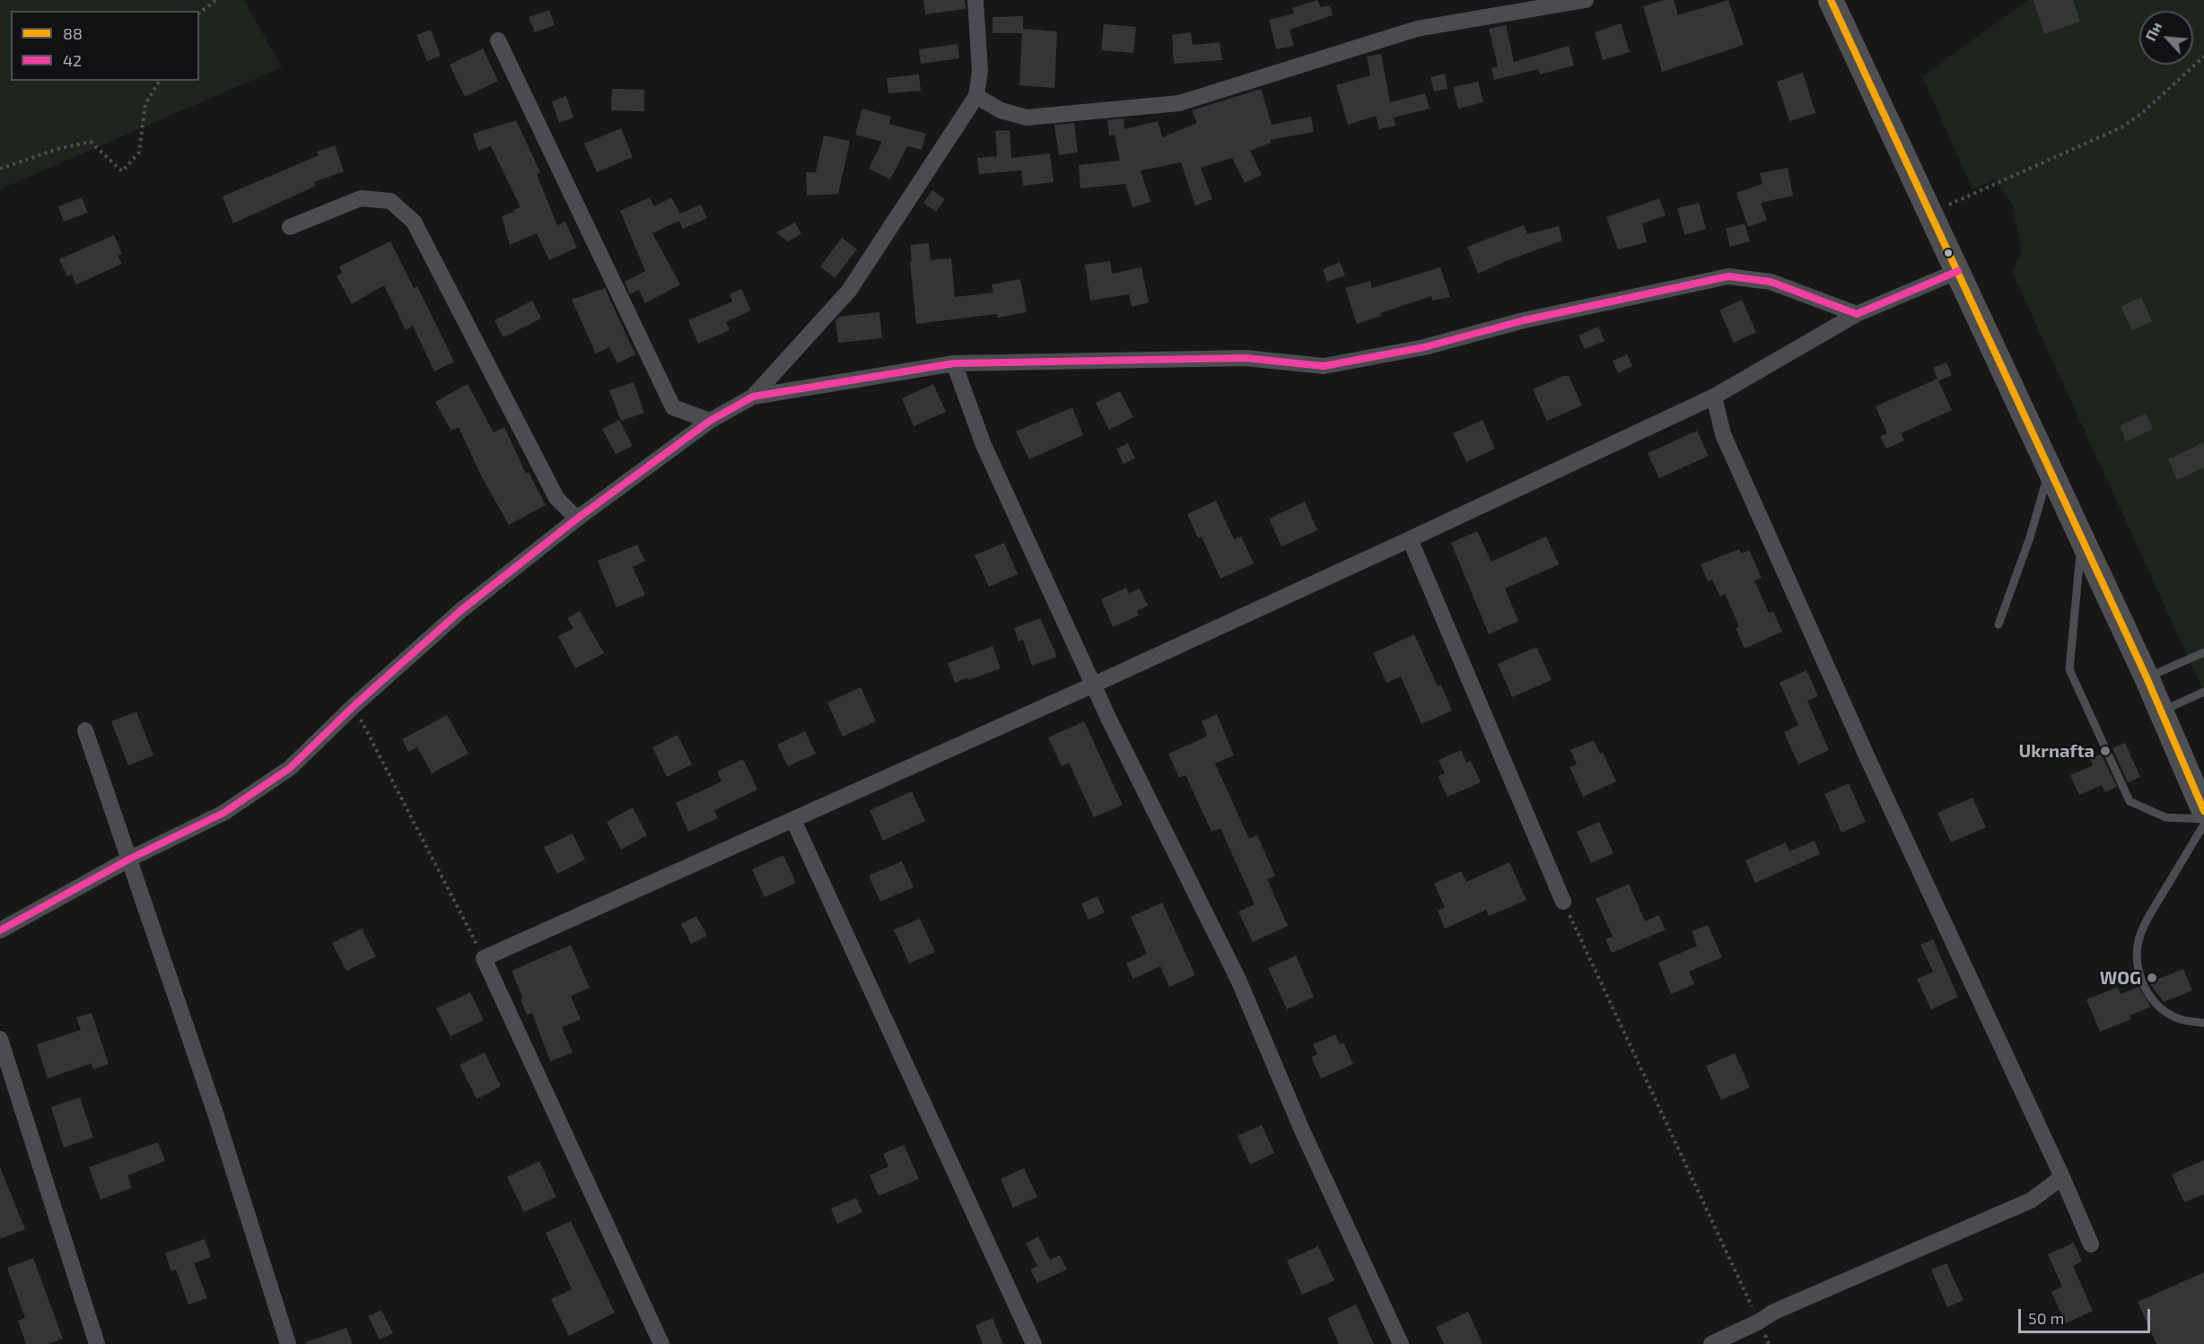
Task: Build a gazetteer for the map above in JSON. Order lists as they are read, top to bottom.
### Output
{
  "places": ["Ukrnafta", "WOG"],
  "lines": ["transit line 88", "transit line 42"],
  "legend": ["88", "42"],
  "scale_bar": "50 m",
  "north": "top left"
}
